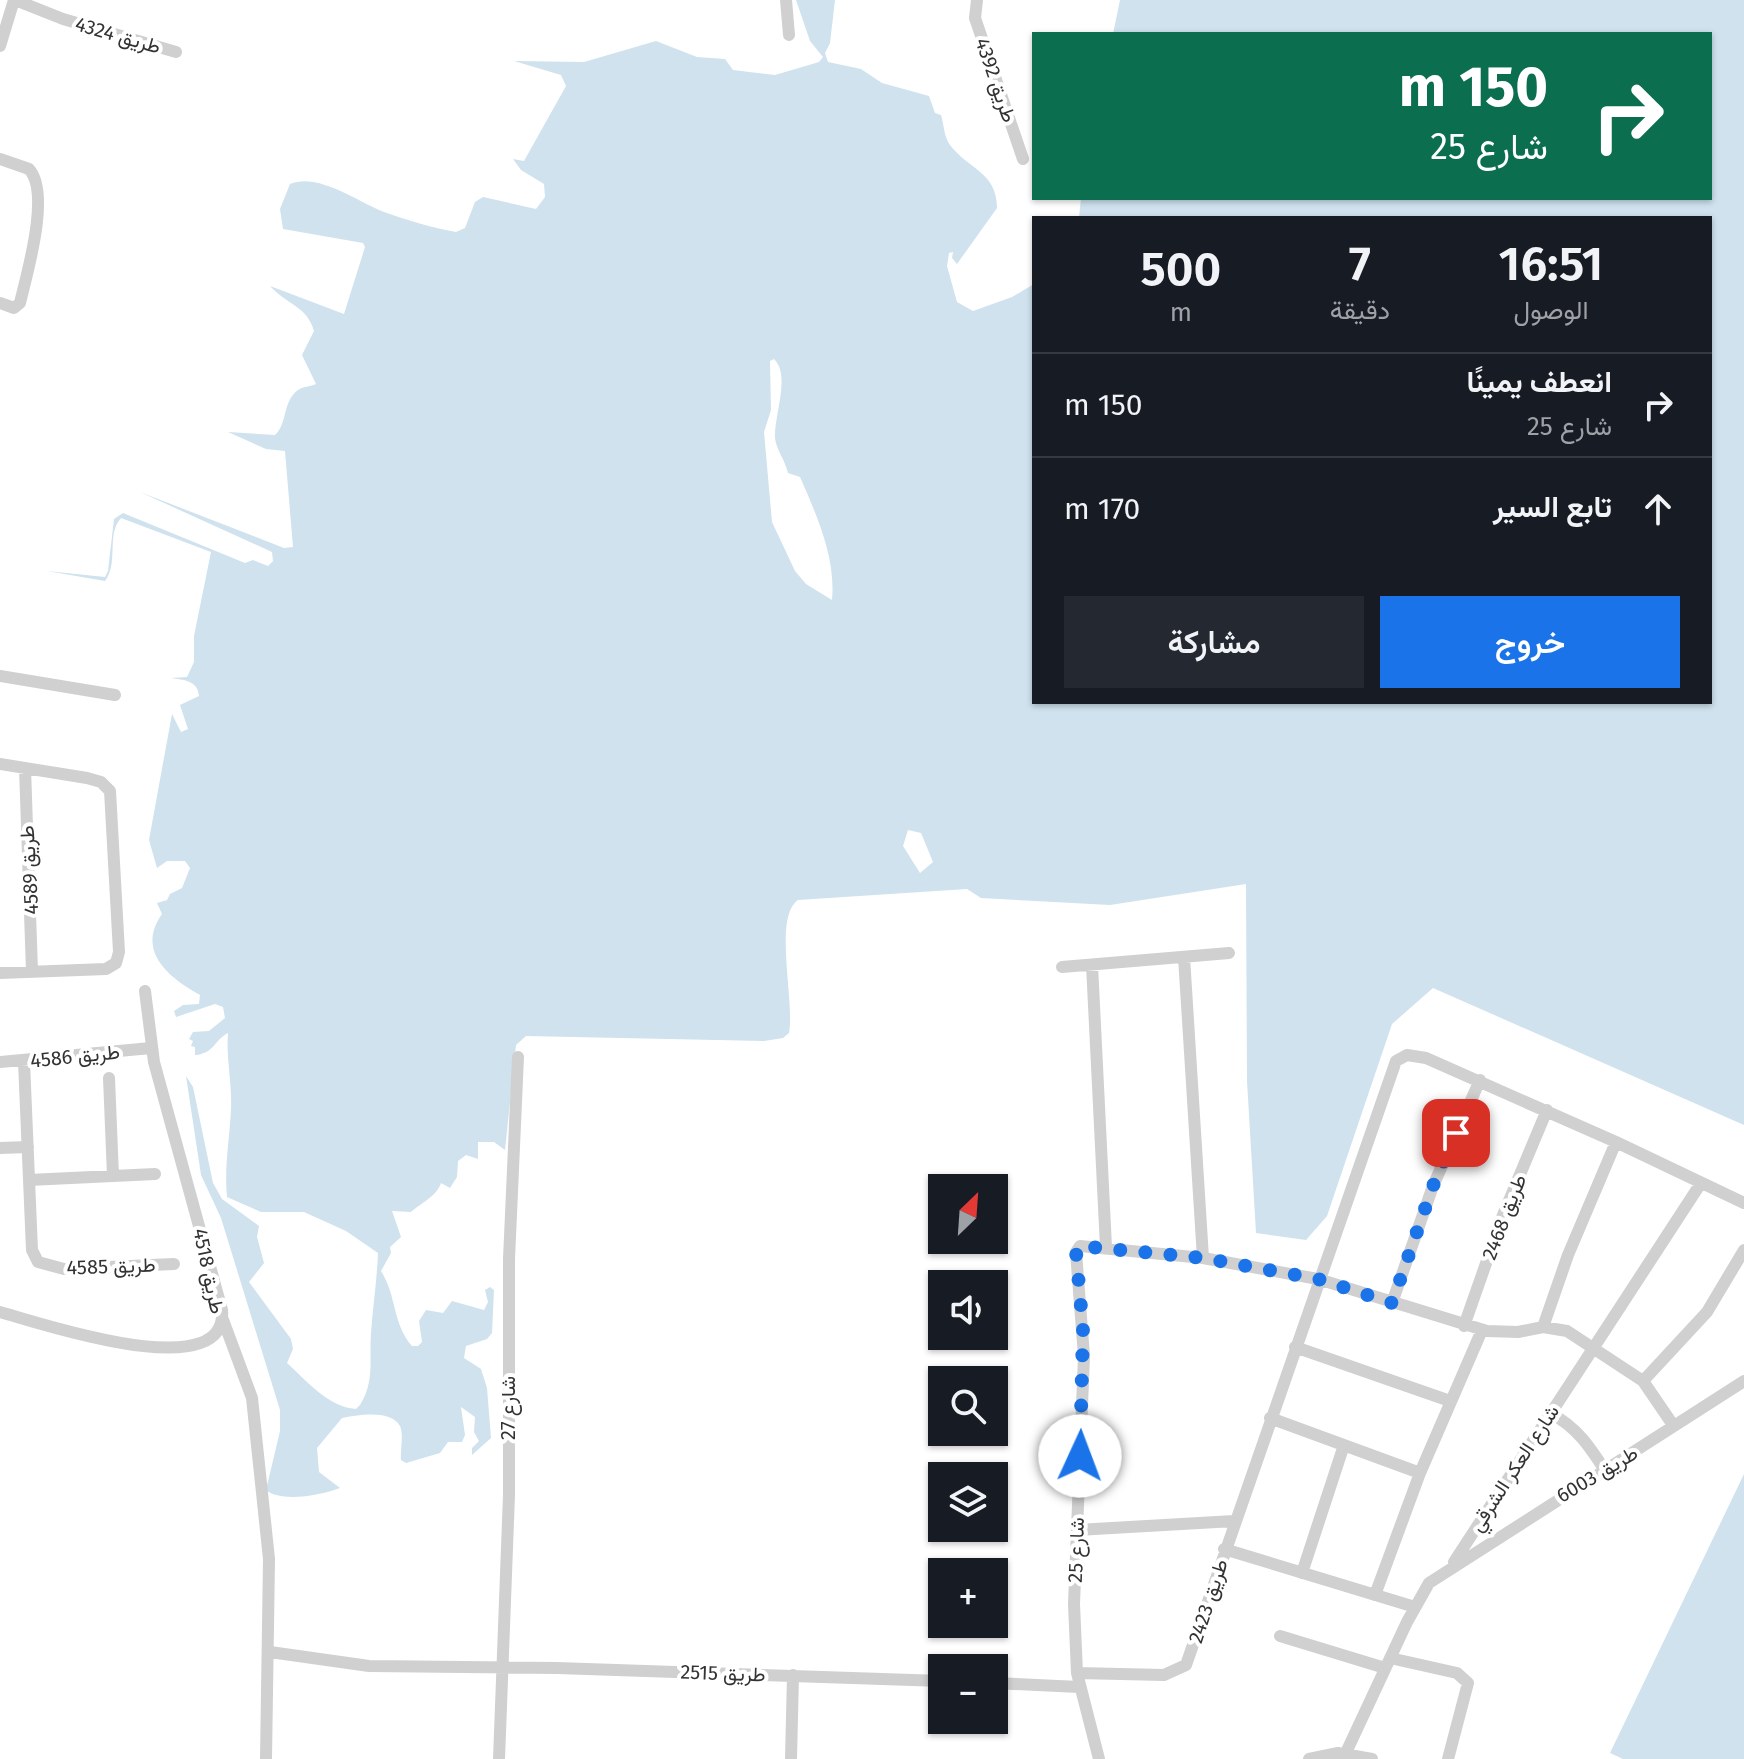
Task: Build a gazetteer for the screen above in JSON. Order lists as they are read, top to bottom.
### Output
{
  "streets": {
    "street": [
      "طريق 4324",
      "طريق 4392",
      "طريق 4589",
      "طريق 4586",
      "طريق 2468",
      "طريق 4585",
      "طريق 4518",
      "شارع 27",
      "شارع العكر الشرقي",
      "طريق 6003",
      "شارع 25",
      "طريق 2423",
      "طريق 2515"
    ]
  },
  "crossings": [
    ["طريق 4586", "طريق 4585"],
    ["طريق 4586", "طريق 4518"],
    ["طريق 2468", "شارع 25"],
    ["شارع 27", "طريق 2515"],
    ["شارع العكر الشرقي", "طريق 6003"],
    ["شارع 25", "طريق 2423"]
  ],
  "north": "top right",
  "page": {
    "turn": ["150 m", "شارع 25"],
    "eta": [
      "16:51",
      "الوصول",
      "7",
      "دقيقة",
      "500",
      "m"
    ],
    "list": [
      {
        "name": "انعطف يمينًا",
        "note": "شارع 25",
        "value": "150 m"
      },
      {
        "name": "تابع السير",
        "value": "170 m"
      }
    ],
    "buttons": ["خروج", "مشاركة"],
    "map_buttons": ["+", "−"]
  }
}
